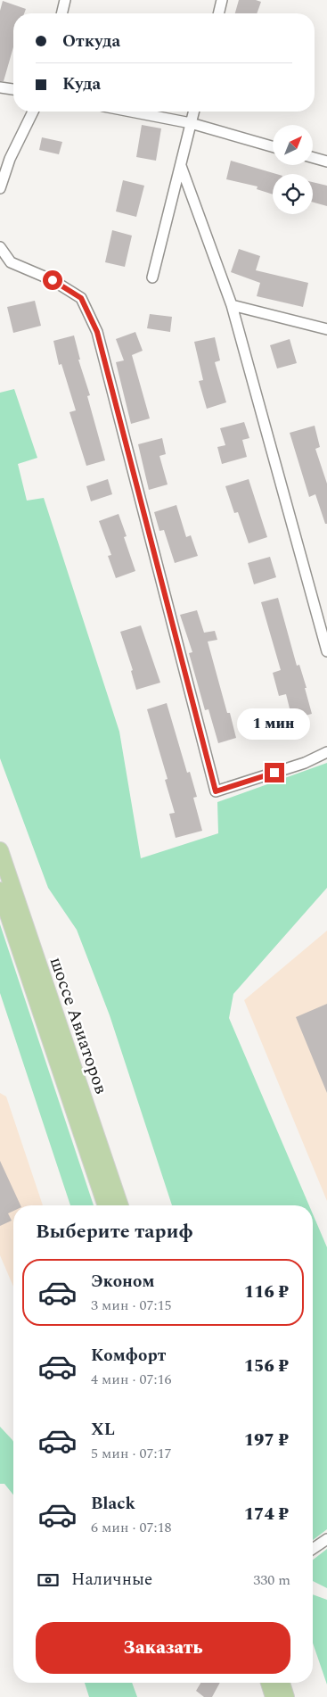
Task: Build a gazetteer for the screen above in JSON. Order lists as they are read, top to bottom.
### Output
{
  "streets": {
    "main road": ["шоссе Авиаторов"]
  },
  "north": "top right",
  "page": {
    "banner": ["Откуда", "Куда"],
    "bubble": "1 мин",
    "heading": "Выберите тариф",
    "list": [
      {
        "name": "Эконом",
        "note": "3 мин · 07:15",
        "value": "116 ₽"
      },
      {
        "name": "Комфорт",
        "note": "4 мин · 07:16",
        "value": "156 ₽"
      },
      {
        "name": "XL",
        "note": "5 мин · 07:17",
        "value": "197 ₽"
      },
      {
        "name": "Black",
        "note": "6 мин · 07:18",
        "value": "174 ₽"
      }
    ],
    "pay": ["Наличные", "330 m"],
    "buttons": "Заказать"
  }
}
